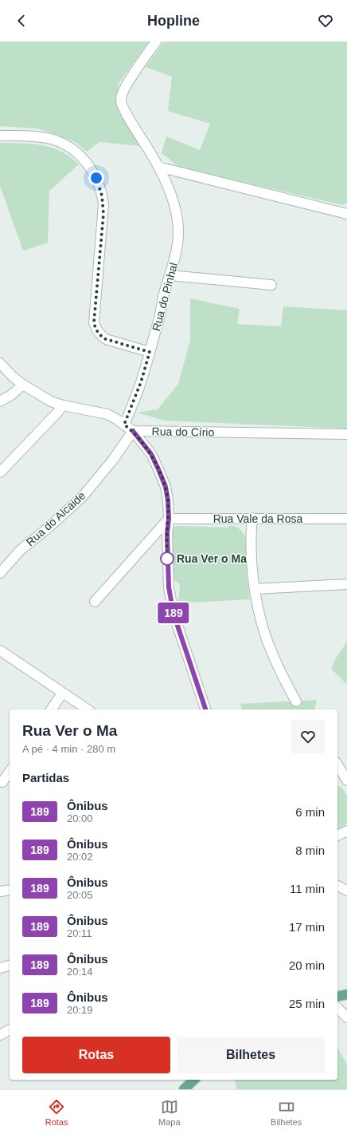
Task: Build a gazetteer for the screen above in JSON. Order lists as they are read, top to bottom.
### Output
{
  "streets": {
    "street": [
      "Rua do Pinhal",
      "Rua do Círio",
      "Rua do Alcaide",
      "Rua Vale da Rosa"
    ]
  },
  "crossings": [
    ["Rua do Círio", "Rua do Alcaide"]
  ],
  "places": ["Rua Ver o Ma"],
  "lines": ["bus line 189"],
  "page": {
    "header": "Hopline",
    "on_map": "189",
    "heading": [
      ["Rua Ver o Ma", "A pé · 4 min · 280 m"],
      "Partidas"
    ],
    "list": [
      {
        "mark": "189",
        "name": "Ônibus",
        "note": "20:00",
        "value": "6 min"
      },
      {
        "mark": "189",
        "name": "Ônibus",
        "note": "20:02",
        "value": "8 min"
      },
      {
        "mark": "189",
        "name": "Ônibus",
        "note": "20:05",
        "value": "11 min"
      },
      {
        "mark": "189",
        "name": "Ônibus",
        "note": "20:11",
        "value": "17 min"
      },
      {
        "mark": "189",
        "name": "Ônibus",
        "note": "20:14",
        "value": "20 min"
      },
      {
        "mark": "189",
        "name": "Ônibus",
        "note": "20:19",
        "value": "25 min"
      }
    ],
    "buttons": ["Rotas", "Bilhetes"],
    "tabs": ["Rotas", "Mapa", "Bilhetes"]
  }
}
